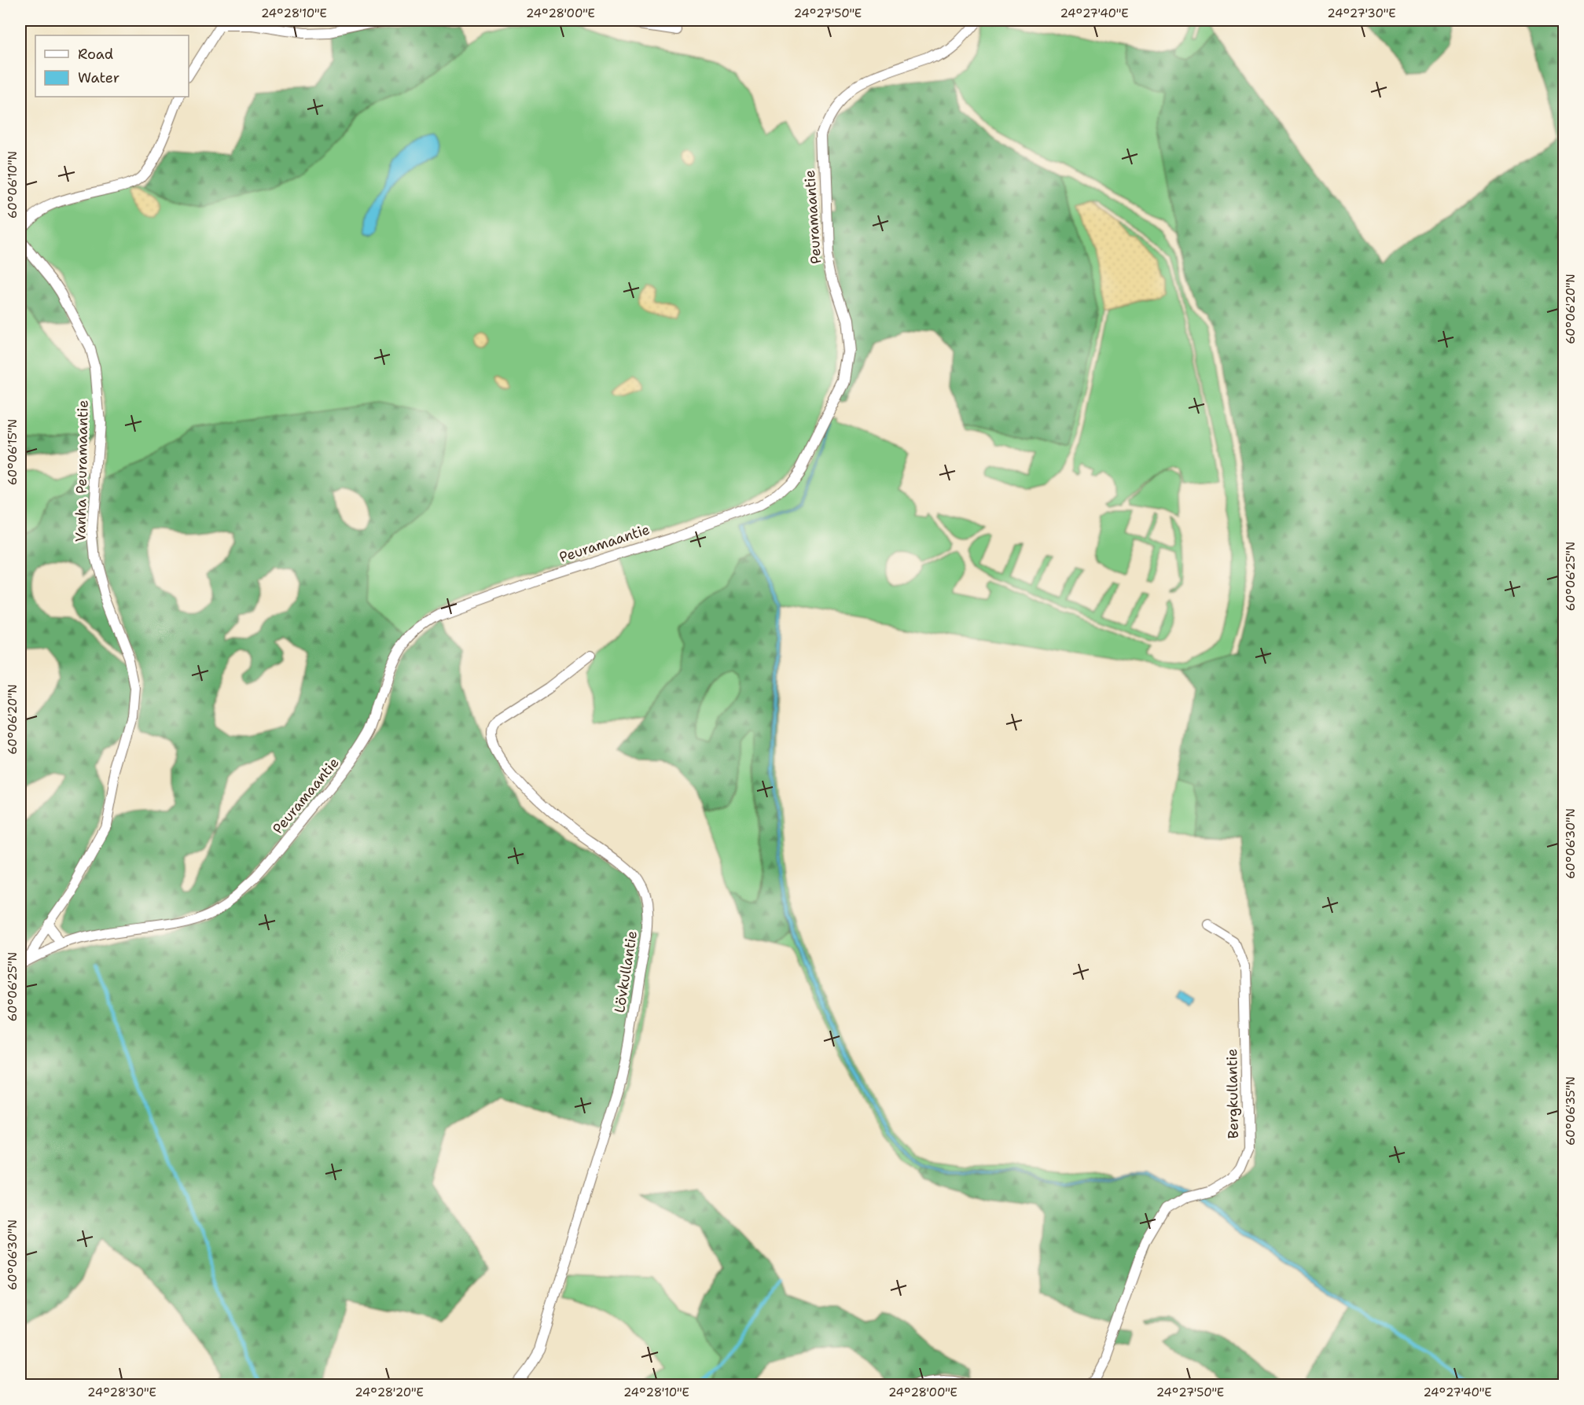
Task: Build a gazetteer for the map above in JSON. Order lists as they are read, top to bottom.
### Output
{
  "streets": {
    "street": [
      "Peuramaantie",
      "Vanha Peuramaantie",
      "Lövkullantie",
      "Bergkullantie"
    ]
  },
  "crossings": [
    ["Peuramaantie", "Vanha Peuramaantie"]
  ],
  "legend": ["Road", "Water"],
  "coordinates": [
    "24°28'10\"E",
    "24°28'00\"E",
    "24°27'50\"E",
    "24°27'40\"E",
    "24°27'30\"E",
    "60°06'10\"N",
    "60°06'20\"N",
    "60°06'15\"N",
    "60°06'25\"N",
    "60°06'30\"N",
    "60°06'35\"N",
    "24°28'30\"E",
    "24°28'20\"E"
  ]
}
